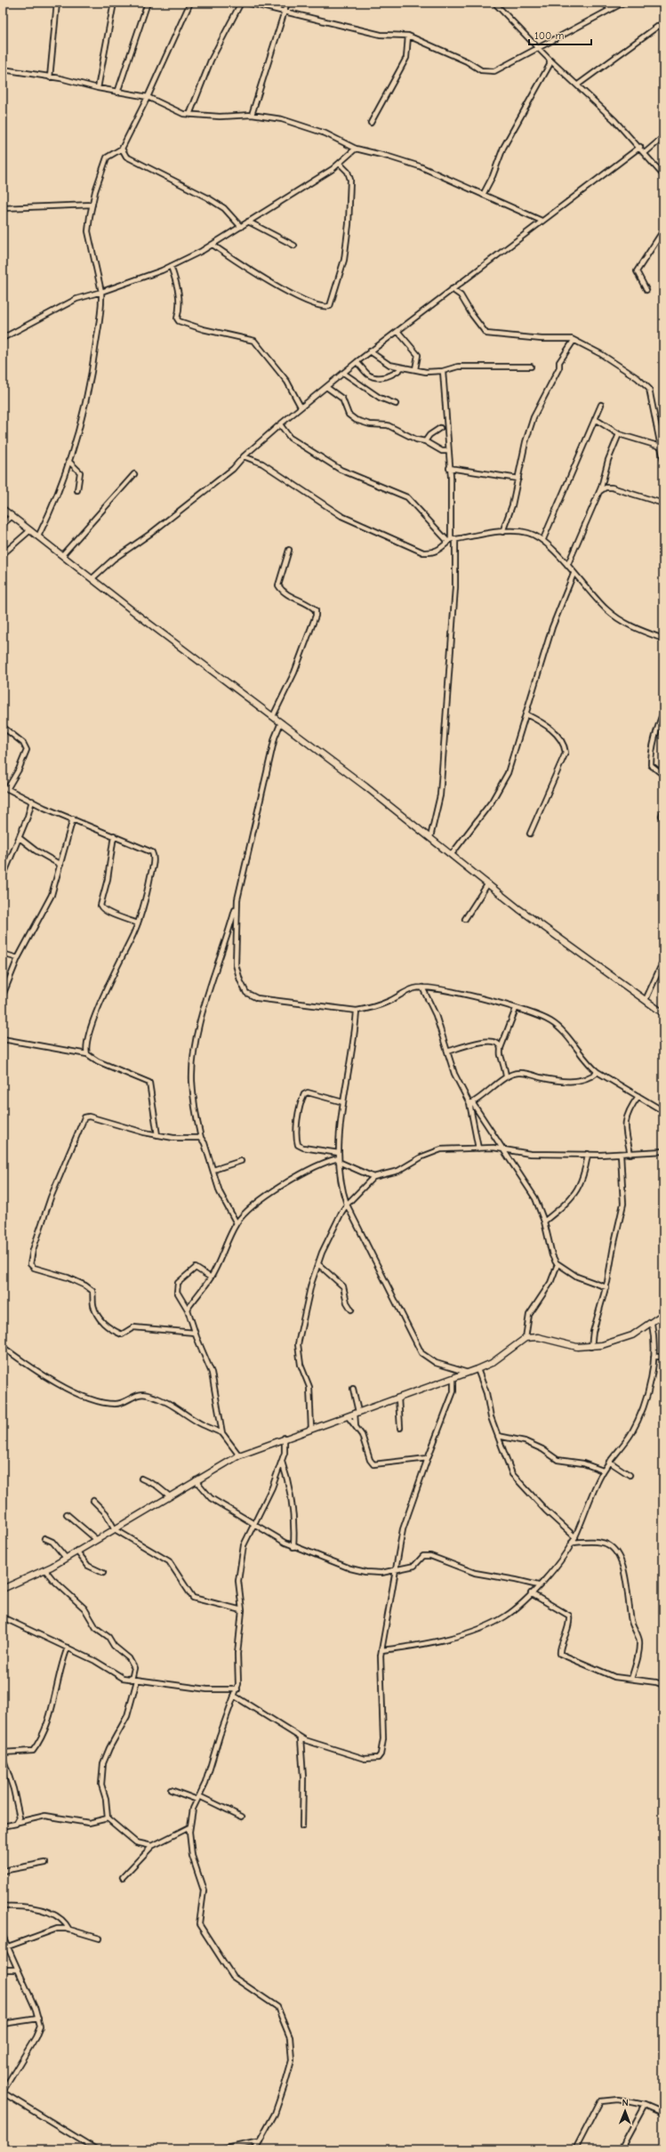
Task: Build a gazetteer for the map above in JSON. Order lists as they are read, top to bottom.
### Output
{
  "scale_bar": "100 m",
  "north": "top"
}
